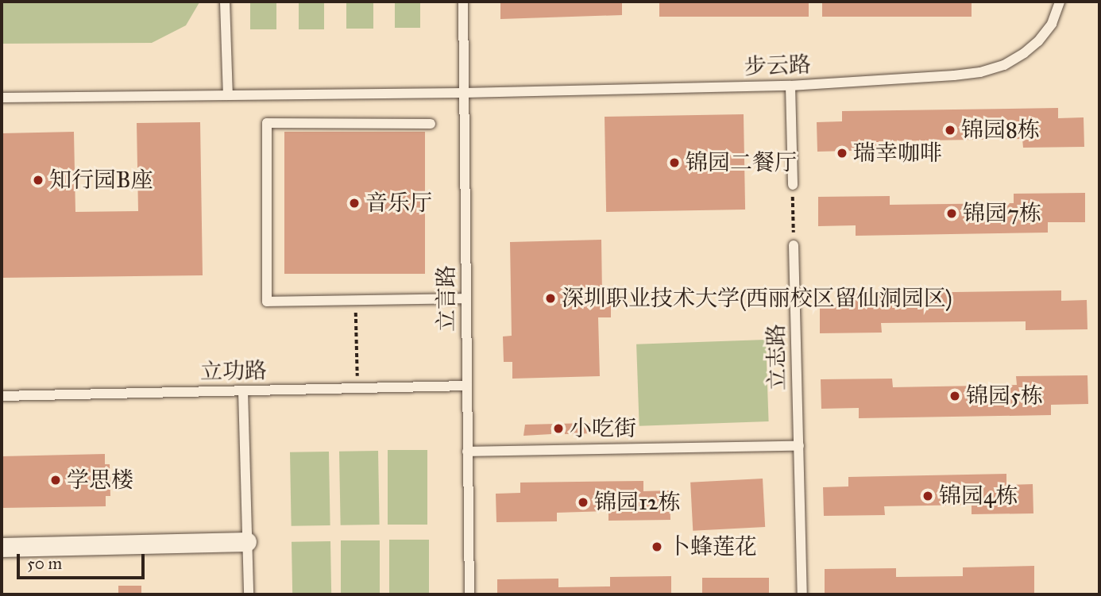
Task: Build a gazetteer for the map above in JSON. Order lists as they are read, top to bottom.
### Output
{
  "streets": {
    "lane": [
      "步云路",
      "立言路",
      "立志路",
      "立功路"
    ]
  },
  "crossings": [
    ["步云路", "立言路"],
    ["立言路", "立功路"]
  ],
  "places": [
    "锦园8栋",
    "瑞幸咖啡",
    "锦园二餐厅",
    "知行园B座",
    "音乐厅",
    "锦园7栋",
    "深圳职业技术大学(西丽校区留仙洞园区)",
    "锦园5栋",
    "小吃街",
    "学思楼",
    "锦园4栋",
    "锦园12栋",
    "卜蜂莲花"
  ],
  "scale_bar": "50 m"
}
